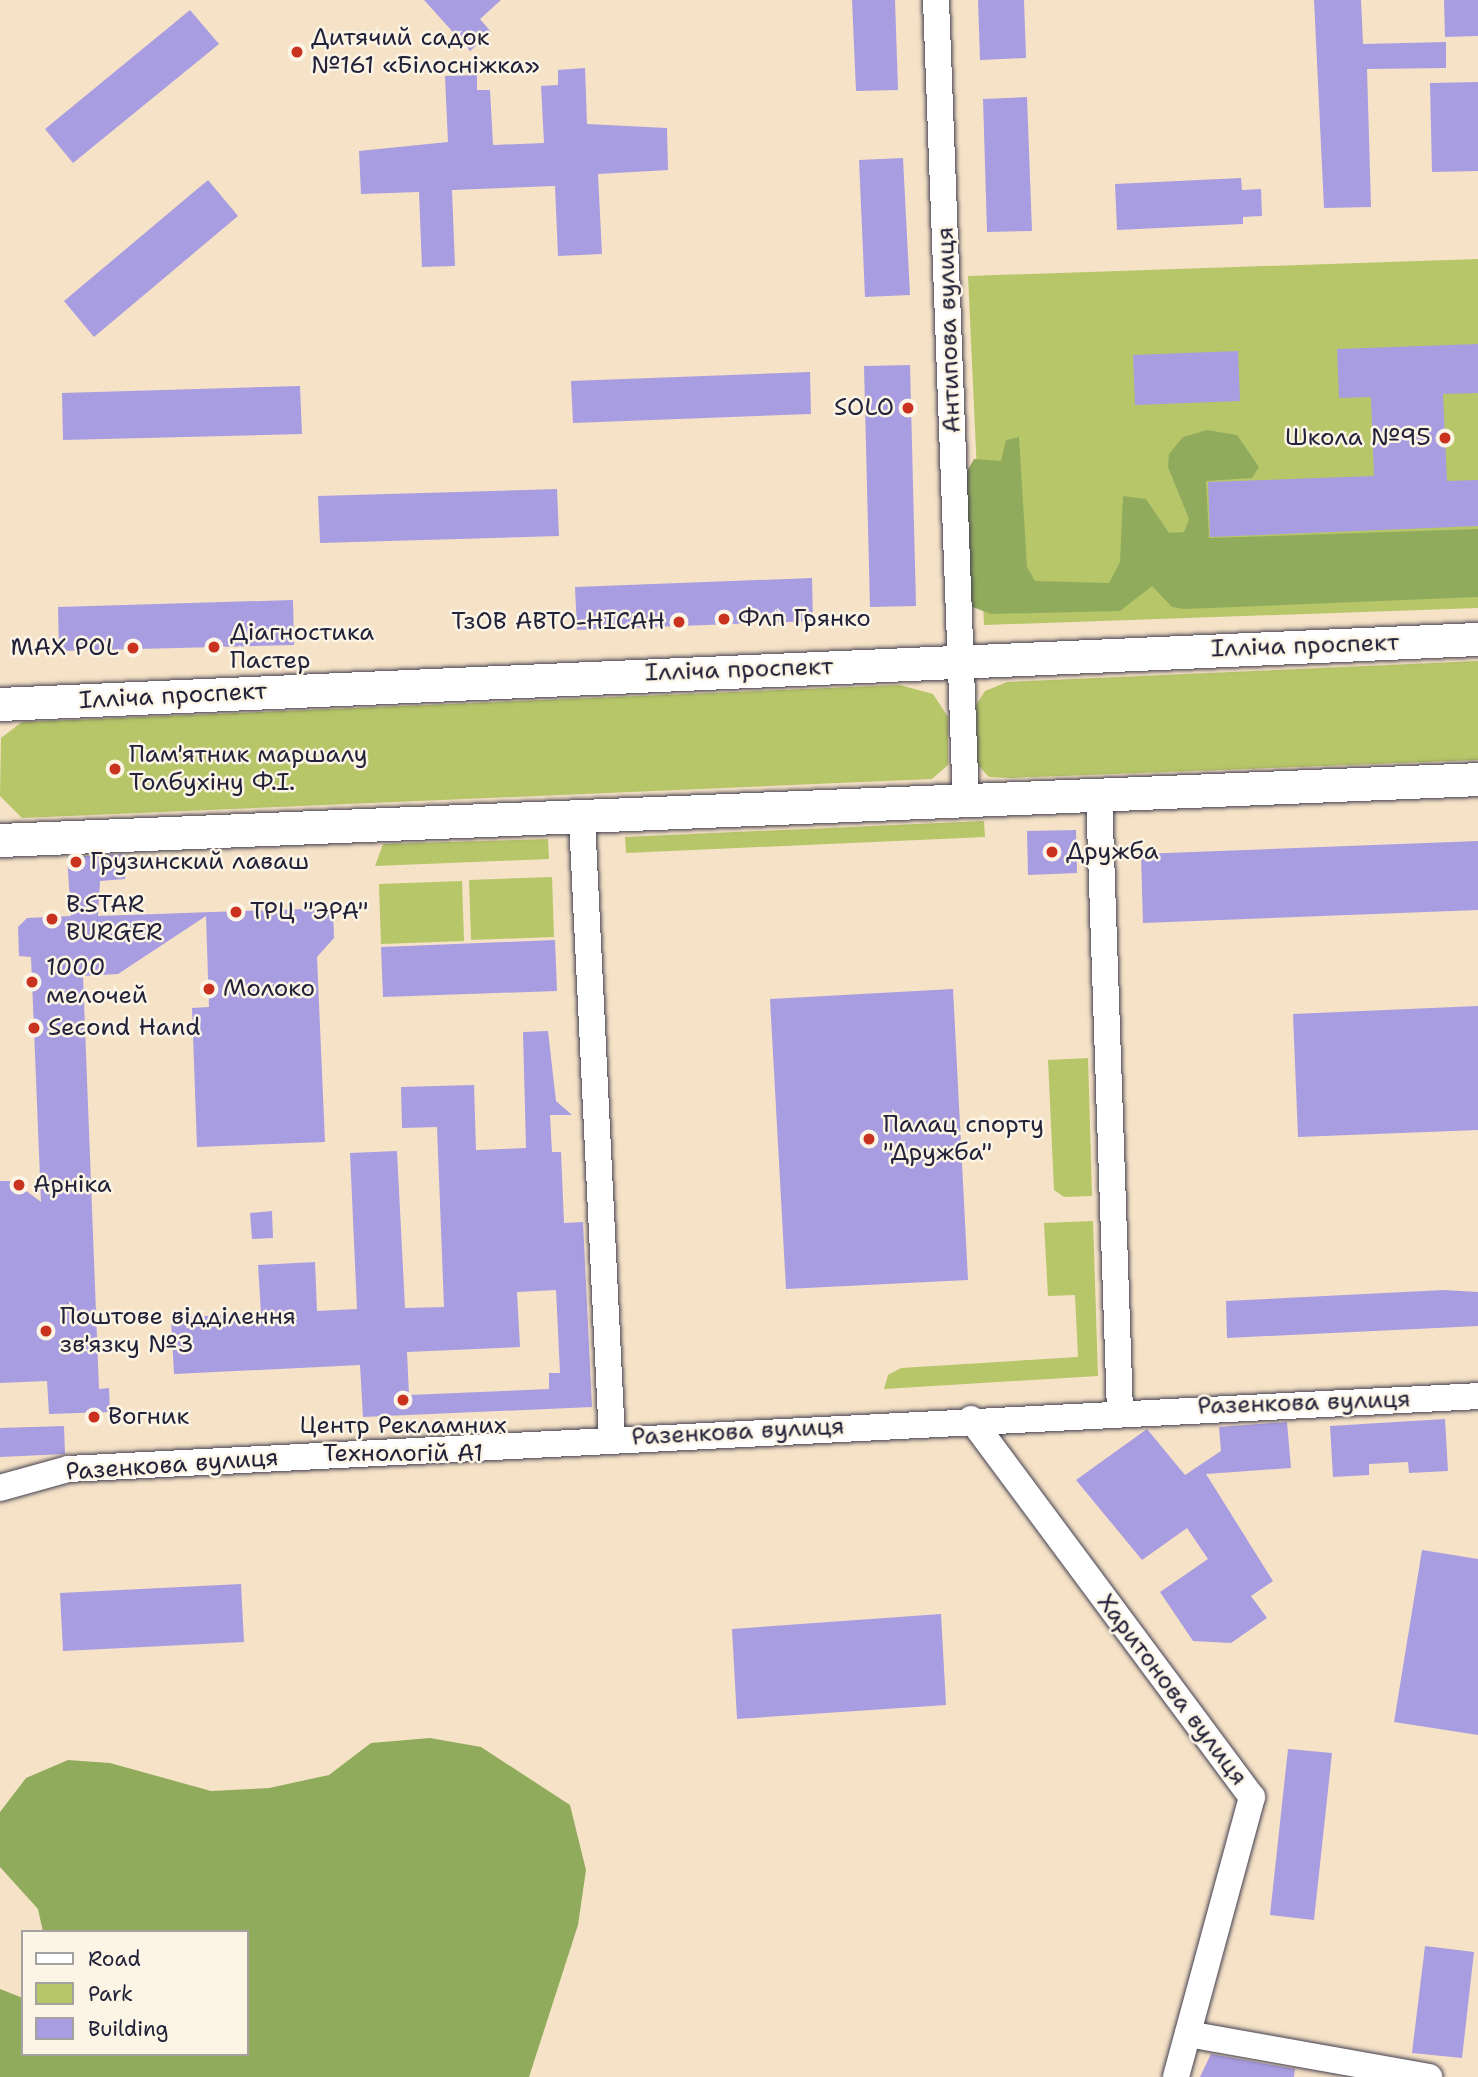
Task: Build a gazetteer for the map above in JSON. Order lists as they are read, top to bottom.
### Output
{
  "streets": {
    "main road": ["Ілліча проспект"],
    "street": ["Антипова вулиця", "Разенкова вулиця", "Харитонова вулиця"]
  },
  "crossings": [
    ["Антипова вулиця", "Ілліча проспект"],
    ["Разенкова вулиця", "Харитонова вулиця"]
  ],
  "places": [
    "Дитячий садок №161 «Білосніжка»",
    "SOLO",
    "Школа №95",
    "Флп Грянко",
    "ТзОВ АВТО-НІСАН",
    "Діагностика Пастер",
    "MAX POL",
    "Пам'ятник маршалу Толбухіну Ф.І.",
    "Дружба",
    "Грузинский лаваш",
    "ТРЦ \"ЭРА\"",
    "B.STAR BURGER",
    "1000 мелочей",
    "Молоко",
    "Second Hand",
    "Палац спорту \"Дружба\"",
    "Арніка",
    "Поштове відділення зв'язку №3",
    "Центр Рекламних Технологій А1",
    "Вогник"
  ],
  "legend": ["Road", "Park", "Building"]
}
